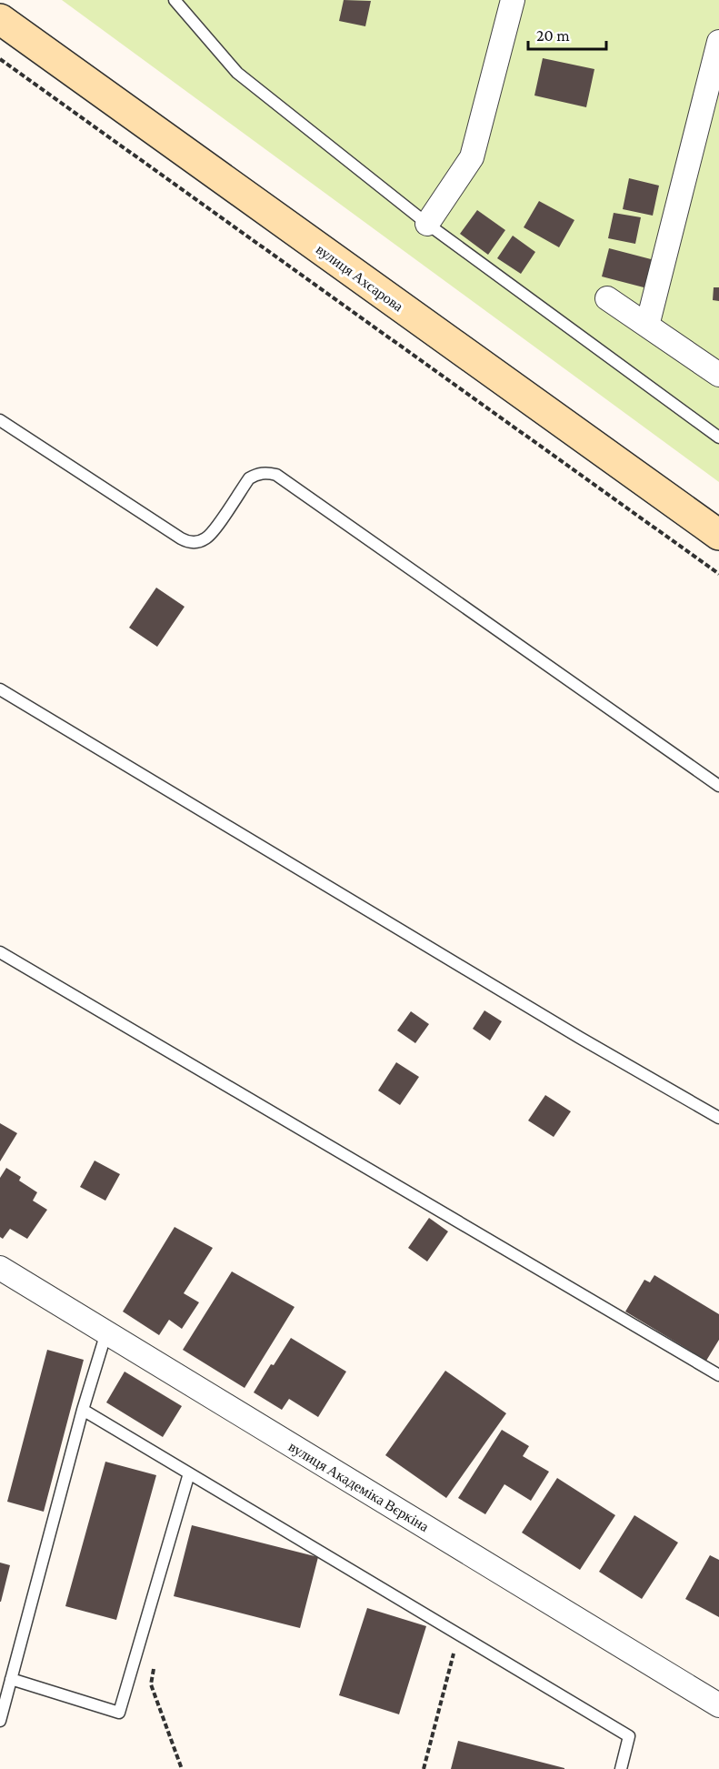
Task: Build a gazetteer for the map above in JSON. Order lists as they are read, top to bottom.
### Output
{
  "streets": {
    "main road": ["вулиця Ахсарова"],
    "street": ["вулиця Академіка Вєркіна"]
  },
  "scale_bar": "20 m"
}
